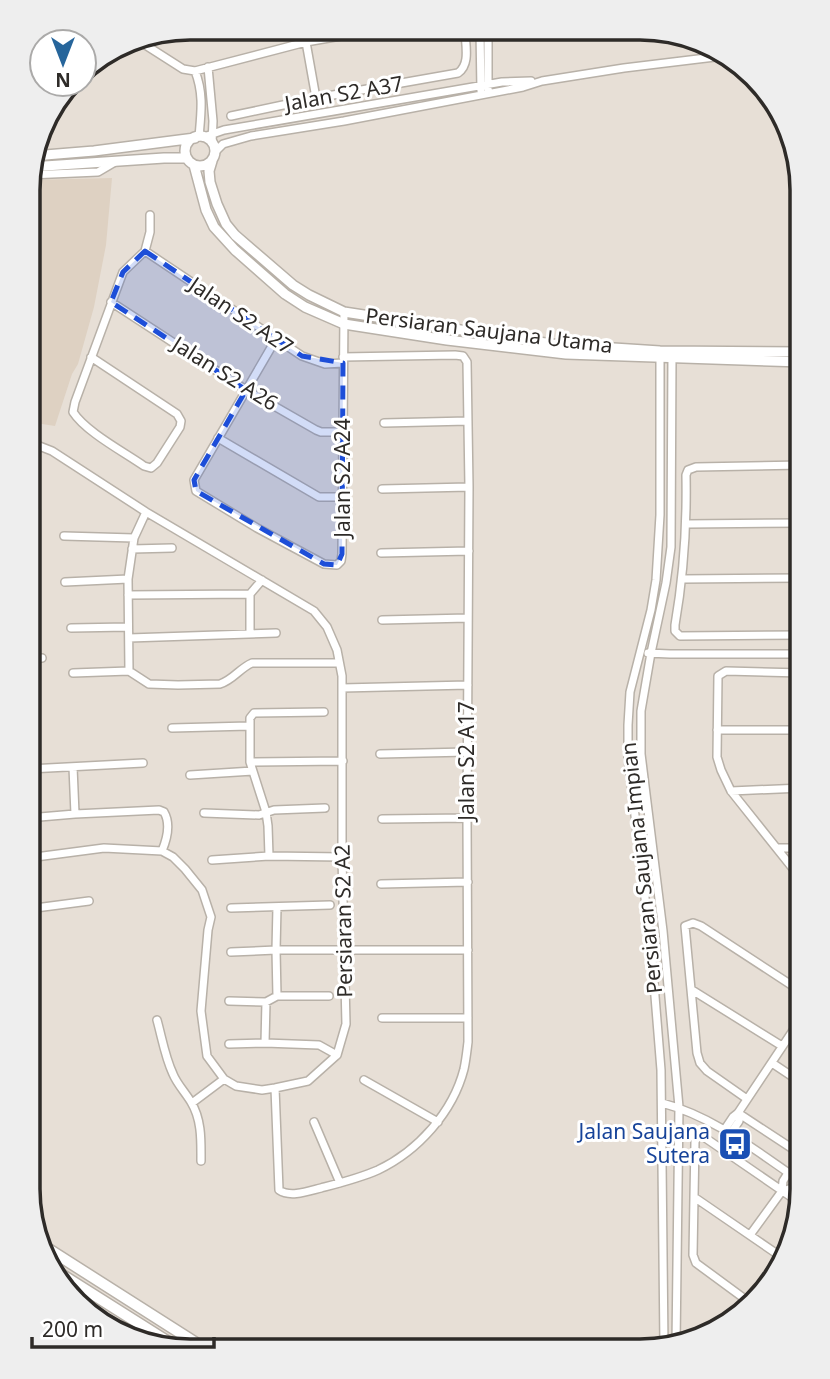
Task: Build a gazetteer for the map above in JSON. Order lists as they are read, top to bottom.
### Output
{
  "streets": {
    "main road": ["Persiaran Saujana Utama"],
    "street": [
      "Jalan S2 A37",
      "Jalan S2 A27",
      "Jalan S2 A26",
      "Jalan S2 A24",
      "Jalan S2 A17",
      "Persiaran Saujana Impian",
      "Persiaran S2 A2"
    ]
  },
  "crossings": [
    ["Jalan S2 A27", "Jalan S2 A24"],
    ["Jalan S2 A27", "Jalan S2 A17"],
    ["Persiaran Saujana Utama", "Jalan S2 A24"],
    ["Persiaran Saujana Utama", "Persiaran Saujana Impian"],
    ["Jalan S2 A26", "Jalan S2 A24"],
    ["Jalan S2 A24", "Jalan S2 A17"]
  ],
  "places": {
    "bus stop": ["Jalan Saujana Sutera"]
  },
  "scale_bar": "200 m",
  "north": "bottom"
}
